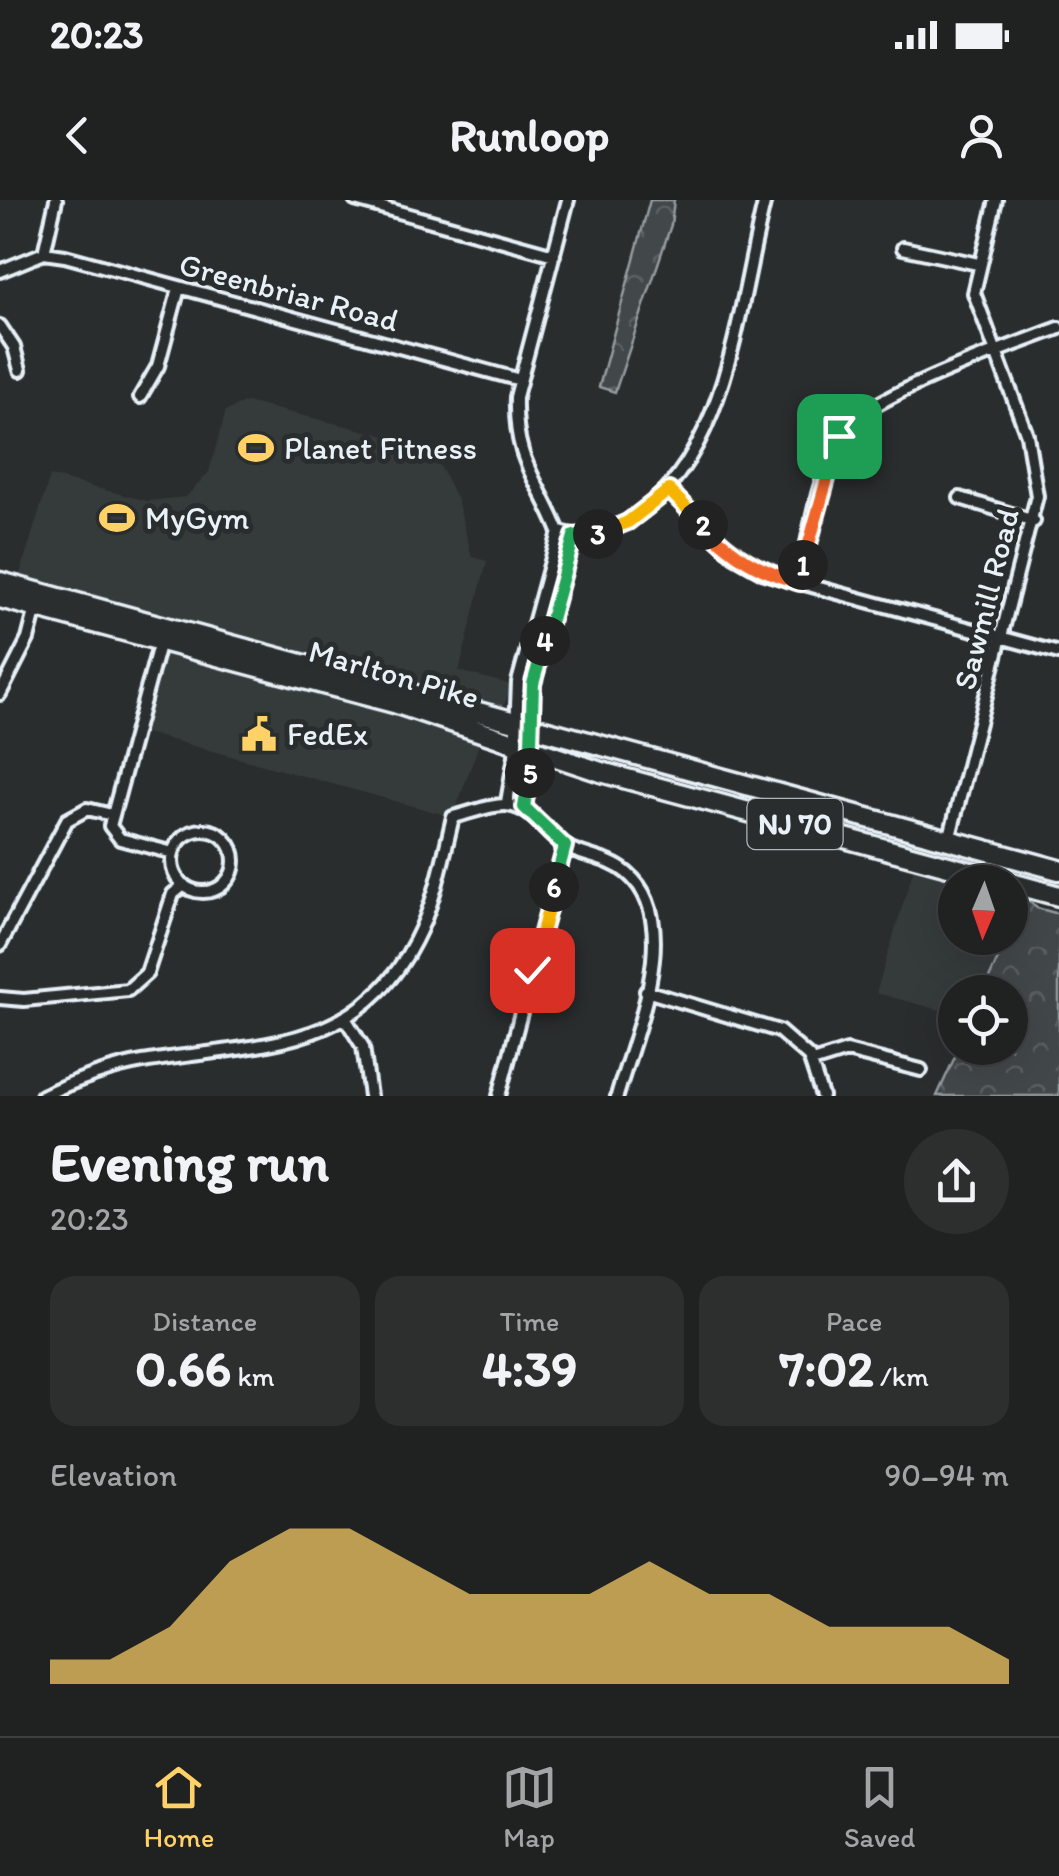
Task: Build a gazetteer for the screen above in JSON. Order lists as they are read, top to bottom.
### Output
{
  "streets": {
    "highway": ["Marlton Pike", "NJ 70"],
    "street": ["Greenbriar Road", "Sawmill Road"]
  },
  "crossings": [
    ["Sawmill Road", "Marlton Pike"]
  ],
  "places": {
    "sports": ["Planet Fitness", "MyGym"],
    "public building": ["FedEx"]
  },
  "north": "bottom",
  "page": {
    "status": "20:23",
    "header": "Runloop",
    "pins": [
      "2",
      "3",
      "1",
      "4",
      "5",
      "6"
    ],
    "heading": ["Evening run", "20:23"],
    "stats": [
      ["Distance", "0.66 km"],
      ["Time", "4:39"],
      ["Pace", "7:02 /km"]
    ],
    "chart": ["Elevation", "90–94 m"],
    "tabs": ["Home", "Map", "Saved"]
  }
}
